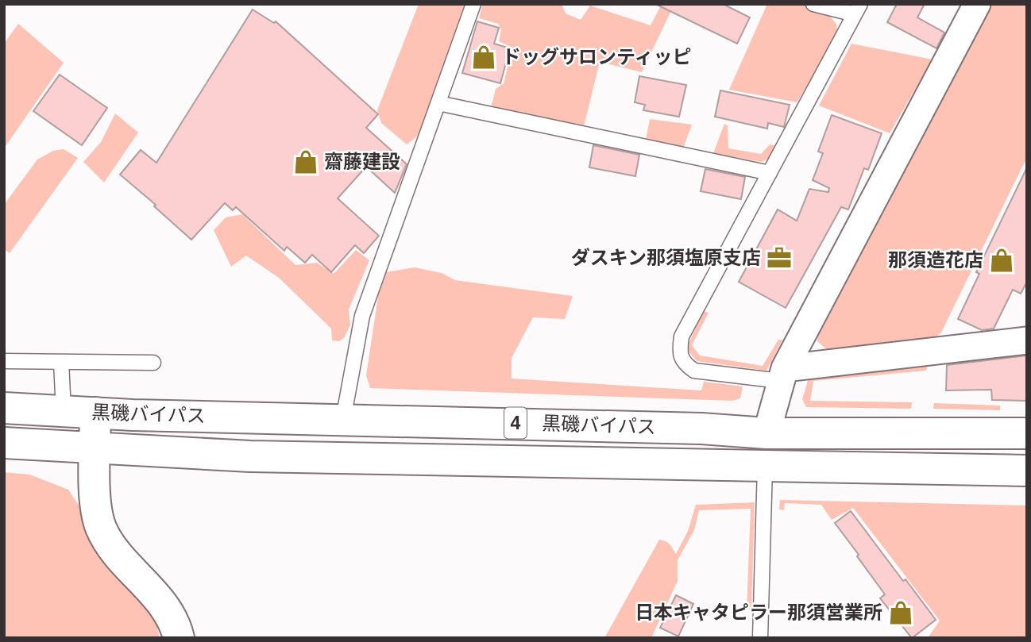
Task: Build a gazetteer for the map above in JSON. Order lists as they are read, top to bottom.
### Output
{
  "streets": {
    "main road": ["黒磯バイパス", "4"]
  },
  "places": {
    "shop": [
      "ドッグサロンティッピ",
      "齋藤建設",
      "那須造花店",
      "日本キャタピラー那須営業所"
    ],
    "office": ["ダスキン那須塩原支店"]
  }
}
